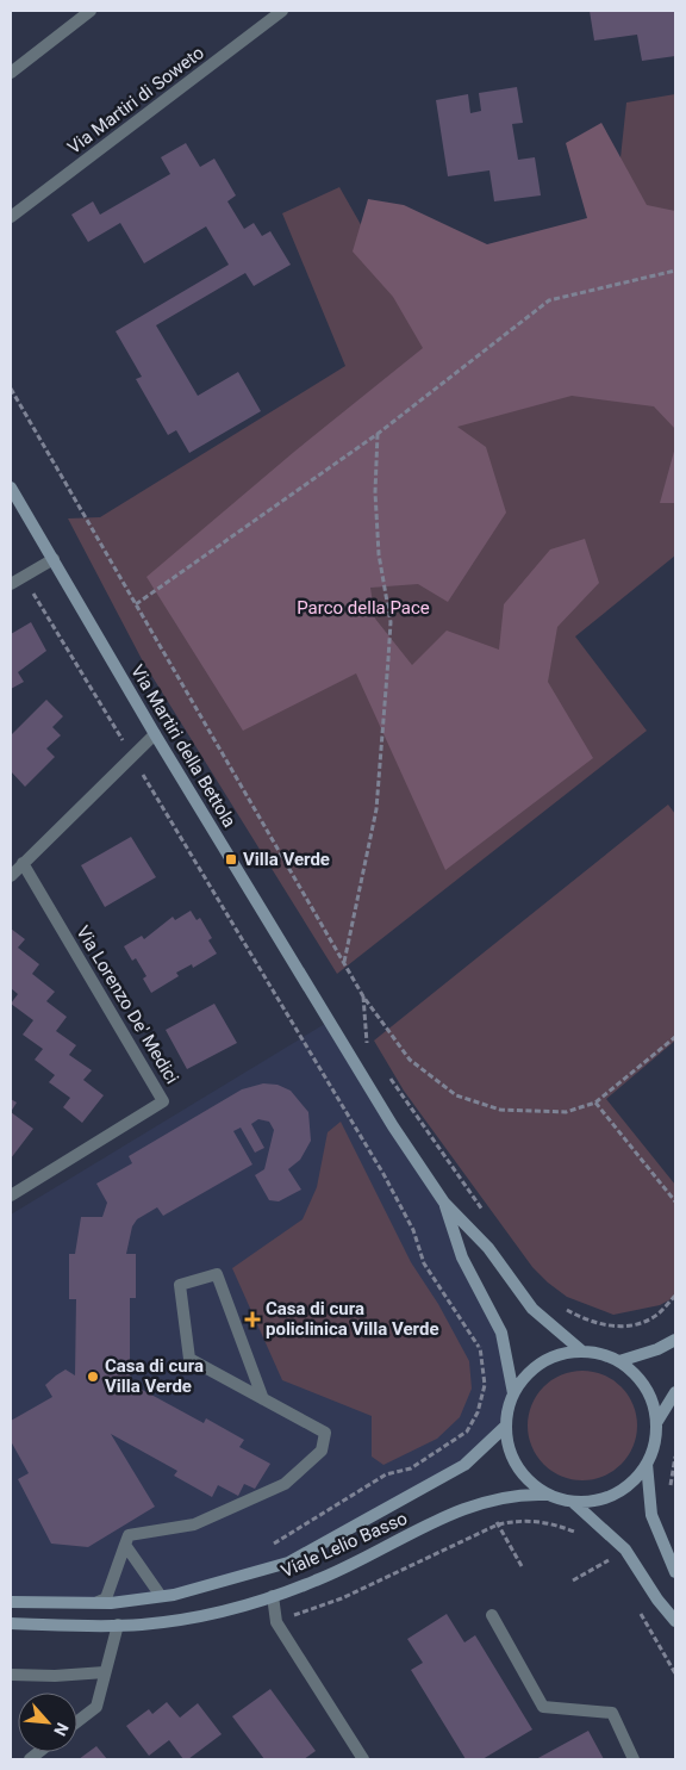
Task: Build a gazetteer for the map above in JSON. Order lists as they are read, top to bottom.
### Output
{
  "streets": {
    "main road": ["Via Martiri della Bettola", "Viale Lelio Basso"],
    "street": ["Via Martiri di Soweto", "Via Lorenzo De' Medici"]
  },
  "crossings": [
    ["Via Martiri della Bettola", "Viale Lelio Basso"]
  ],
  "parks": ["Parco della Pace"],
  "places": {
    "transit": ["Villa Verde"],
    "health": ["Casa di cura policlinica Villa Verde"],
    "other": ["Casa di cura Villa Verde"]
  },
  "north": "bottom right"
}
